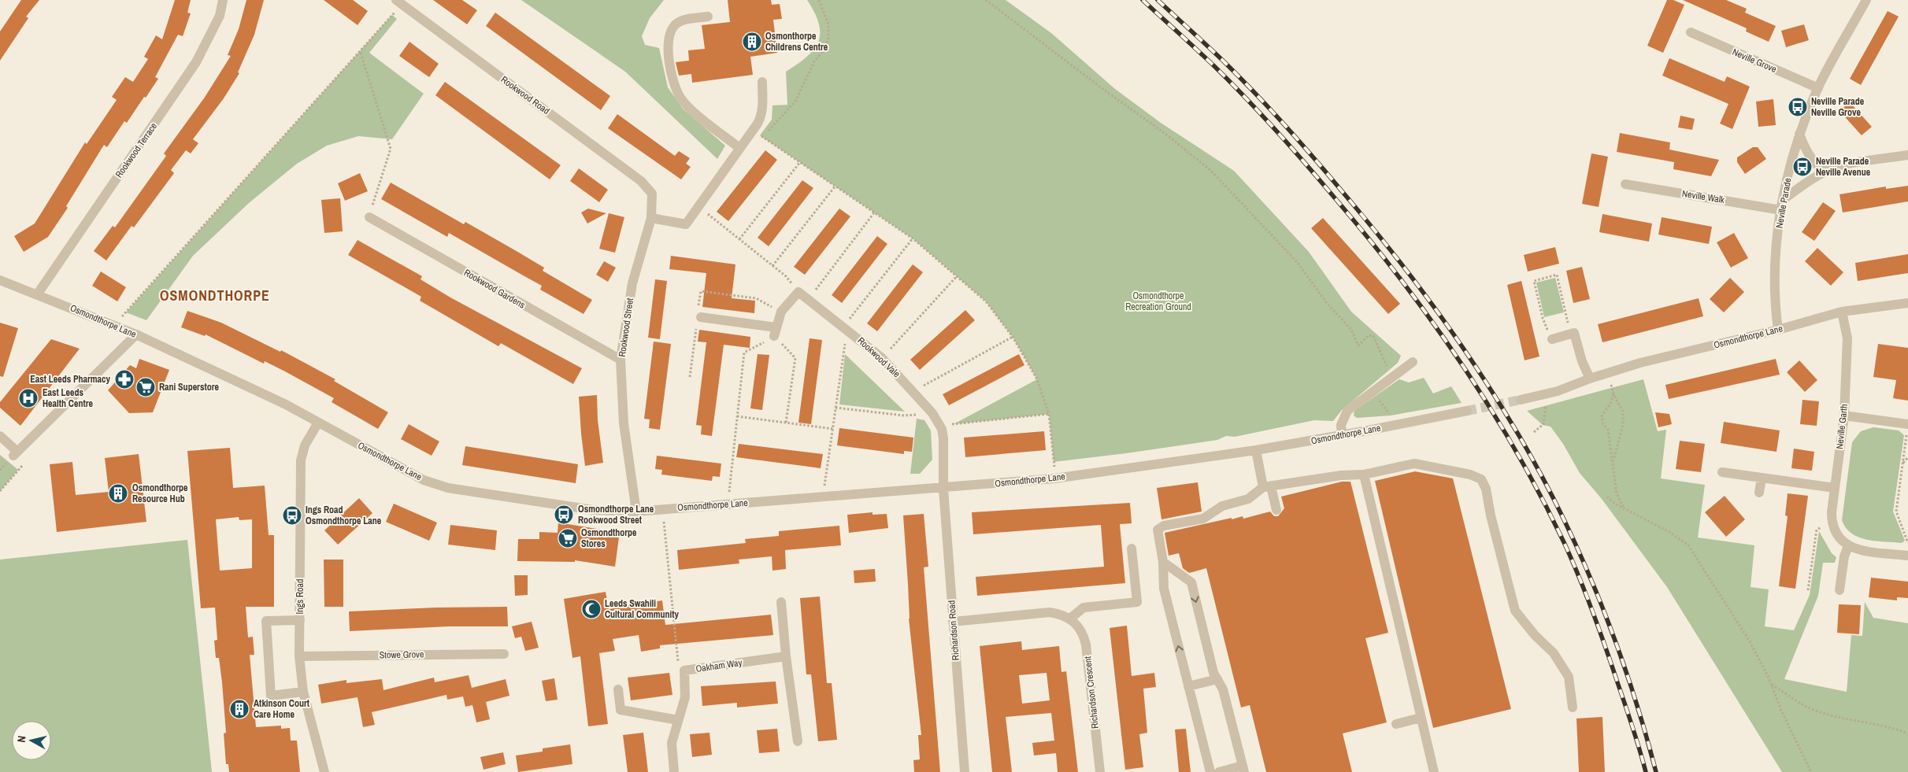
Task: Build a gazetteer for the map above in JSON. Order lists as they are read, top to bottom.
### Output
{
  "streets": {
    "street": [
      "Neville Grove",
      "Rookwood Road",
      "Rookwood Terrace",
      "Neville Walk",
      "Neville Parade",
      "Rookwood Gardens",
      "Osmondthorpe Lane",
      "Rookwood Street",
      "Rookwood Vale",
      "Neville Garth",
      "Ings Road",
      "Richardson Road",
      "Stowe Grove",
      "Oakham Way",
      "Richardson Crescent"
    ]
  },
  "crossings": [
    ["Neville Grove", "Neville Parade"],
    ["Rookwood Road", "Rookwood Street"],
    ["Rookwood Terrace", "Osmondthorpe Lane"],
    ["Neville Walk", "Neville Parade"],
    ["Neville Parade", "Osmondthorpe Lane"],
    ["Rookwood Gardens", "Rookwood Street"],
    ["Osmondthorpe Lane", "Rookwood Street"],
    ["Osmondthorpe Lane", "Rookwood Vale"],
    ["Osmondthorpe Lane", "Neville Garth"],
    ["Osmondthorpe Lane", "Ings Road"],
    ["Osmondthorpe Lane", "Richardson Road"],
    ["Rookwood Vale", "Richardson Road"],
    ["Ings Road", "Stowe Grove"]
  ],
  "districts": ["OSMONDTHORPE"],
  "parks": ["Osmondthorpe Recreation Ground"],
  "places": {
    "building": ["Osmonthorpe Childrens Centre", "Osmondthorpe Resource Hub", "Atkinson Court Care Home"],
    "bus stop": [
      "Neville Parade Neville Grove",
      "Neville Parade Neville Avenue",
      "Osmondthorpe Lane Rookwood Street",
      "Ings Road Osmondthorpe Lane"
    ],
    "pharmacy": ["East Leeds Pharmacy"],
    "supermarket": ["Rani Superstore", "Osmondthorpe Stores"],
    "hospital": ["East Leeds Health Centre"],
    "mosque": ["Leeds Swahili Cultural Community"]
  },
  "north": "left"
}
